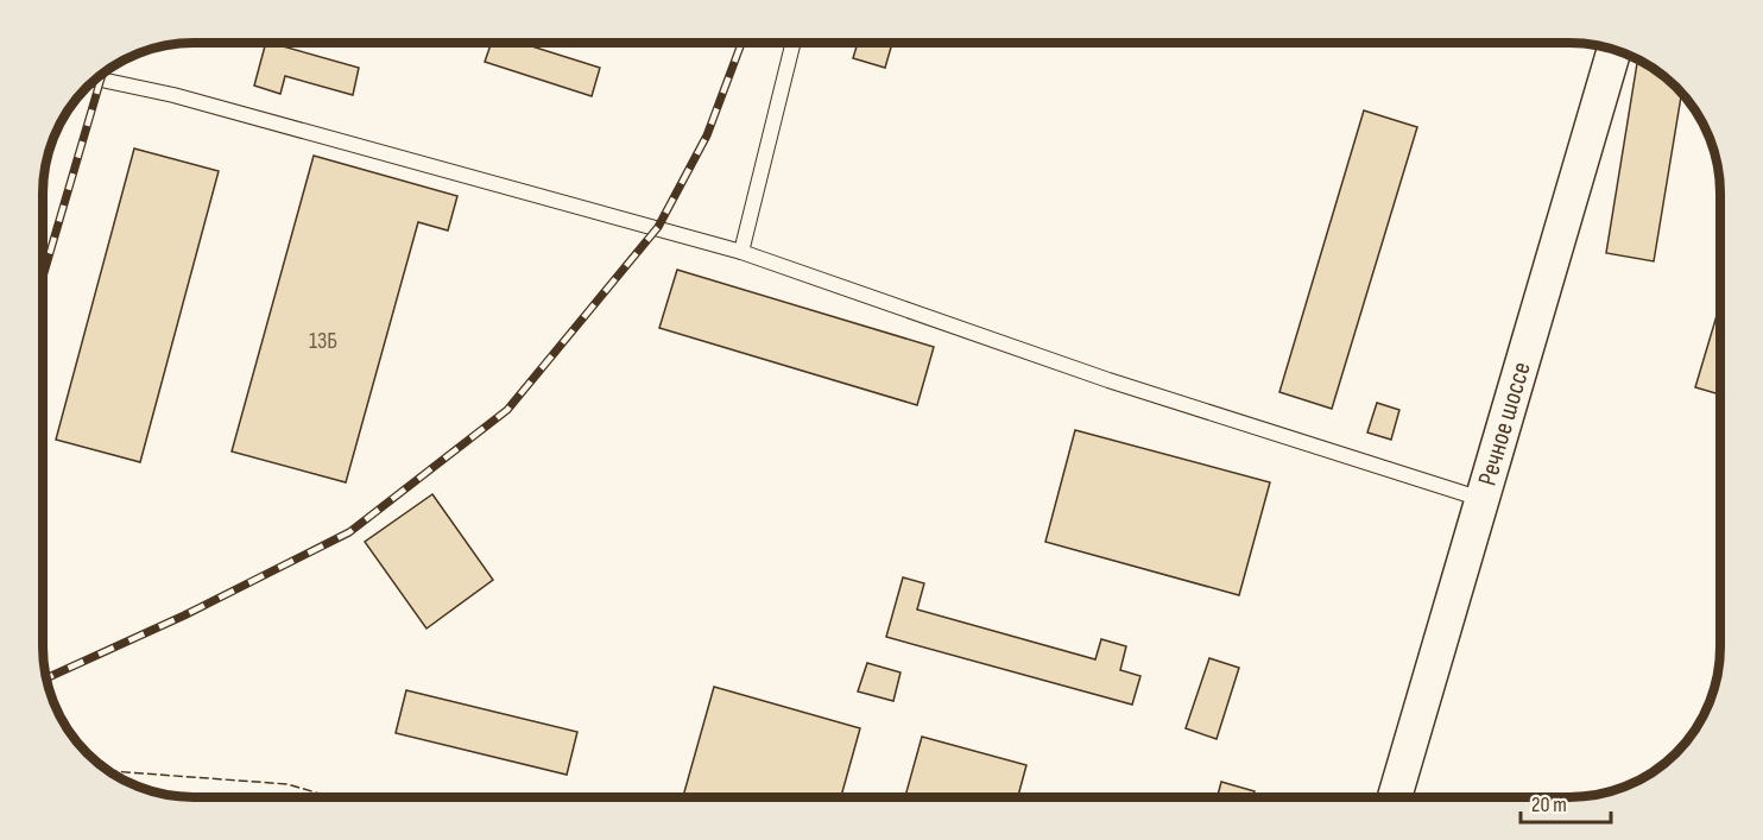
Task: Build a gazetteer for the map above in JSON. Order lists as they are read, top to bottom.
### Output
{
  "streets": {
    "street": ["Речное шоссе"]
  },
  "house_numbers": ["13Б"],
  "scale_bar": "20 m"
}
